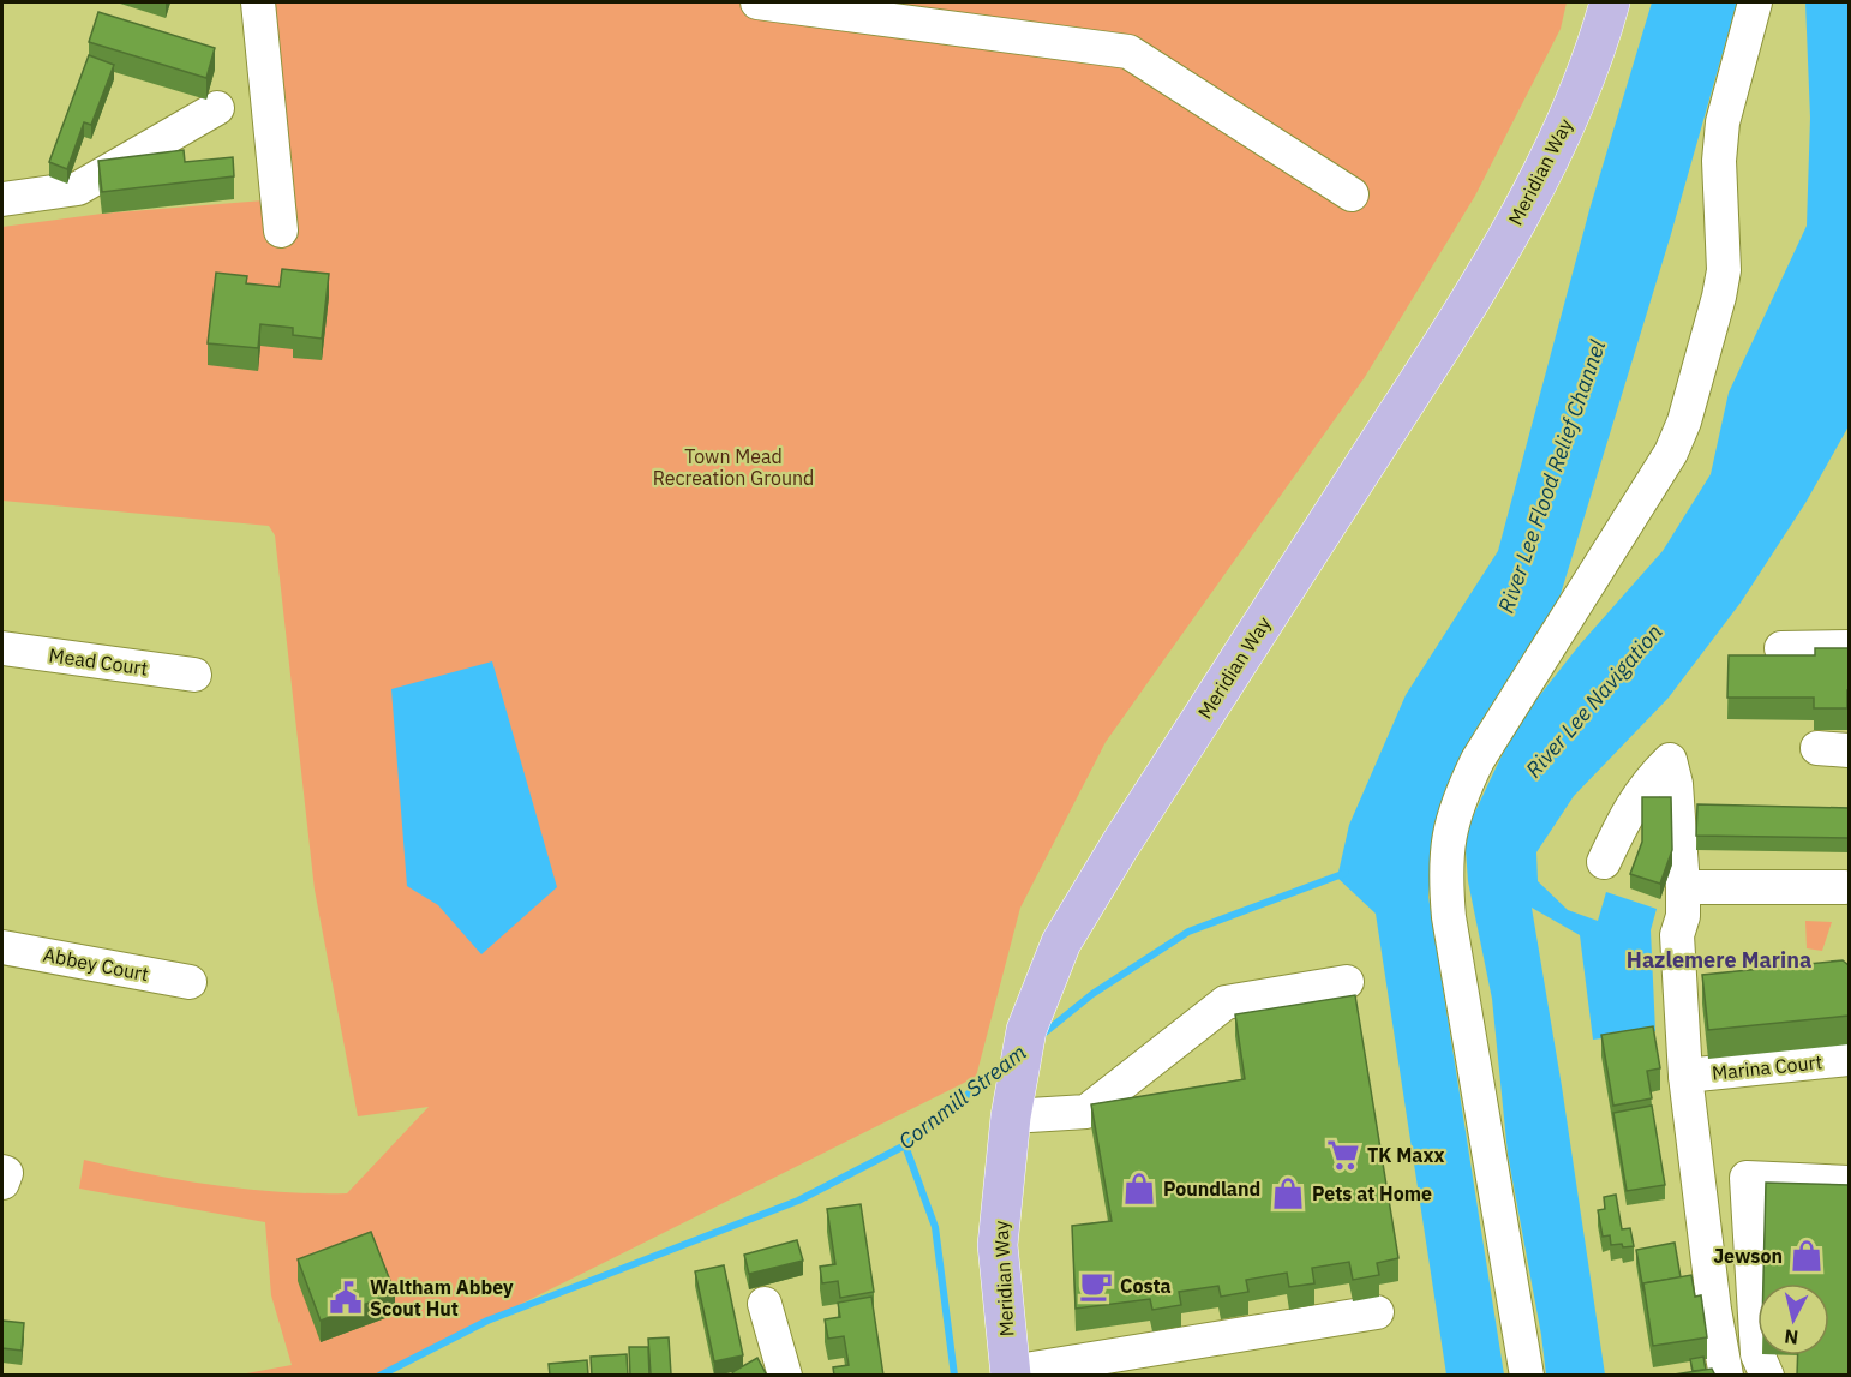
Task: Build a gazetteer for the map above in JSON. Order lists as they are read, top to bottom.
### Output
{
  "streets": {
    "main road": ["Meridian Way"],
    "street": ["Mead Court", "Abbey Court", "Marina Court"]
  },
  "districts": ["Hazlemere Marina"],
  "water": ["River Lee Flood Relief Channel", "River Lee Navigation", "Cornmill Stream"],
  "parks": ["Town Mead Recreation Ground"],
  "places": {
    "supermarket": ["TK Maxx"],
    "shop": ["Poundland", "Pets at Home", "Jewson"],
    "cafe": ["Costa"],
    "public building": ["Waltham Abbey Scout Hut"]
  },
  "north": "bottom"
}
